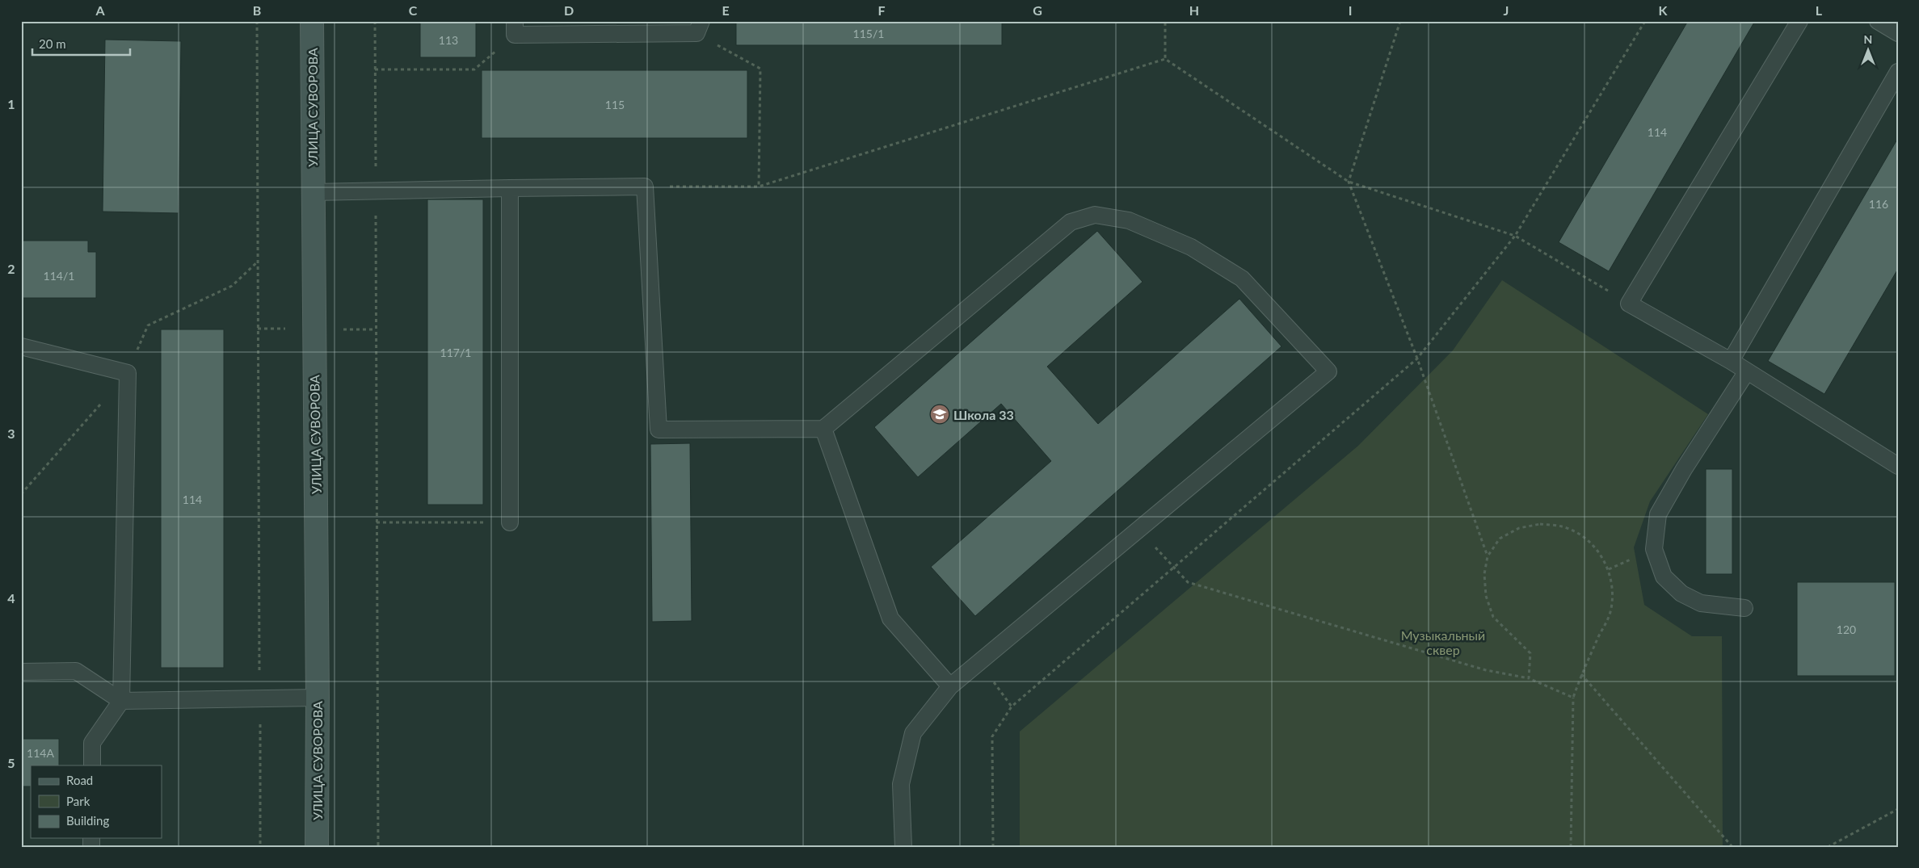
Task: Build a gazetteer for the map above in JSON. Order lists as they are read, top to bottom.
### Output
{
  "streets": {
    "main road": ["УЛИЦА СУВОРОВА"]
  },
  "parks": ["Музыкальный сквер"],
  "places": {
    "school or university": ["Школа 33"]
  },
  "house_numbers": [
    "115/1",
    "113",
    "115",
    "114",
    "116",
    "114/1",
    "117/1",
    "114",
    "120",
    "114А"
  ],
  "legend": ["Road", "Park", "Building"],
  "scale_bar": "20 m",
  "north": "top",
  "grid": {
    "columns": [
      "A",
      "B",
      "C",
      "D",
      "E",
      "F",
      "G",
      "H",
      "I",
      "J",
      "K",
      "L"
    ],
    "rows": [
      "1",
      "2",
      "3",
      "4",
      "5"
    ]
  }
}
